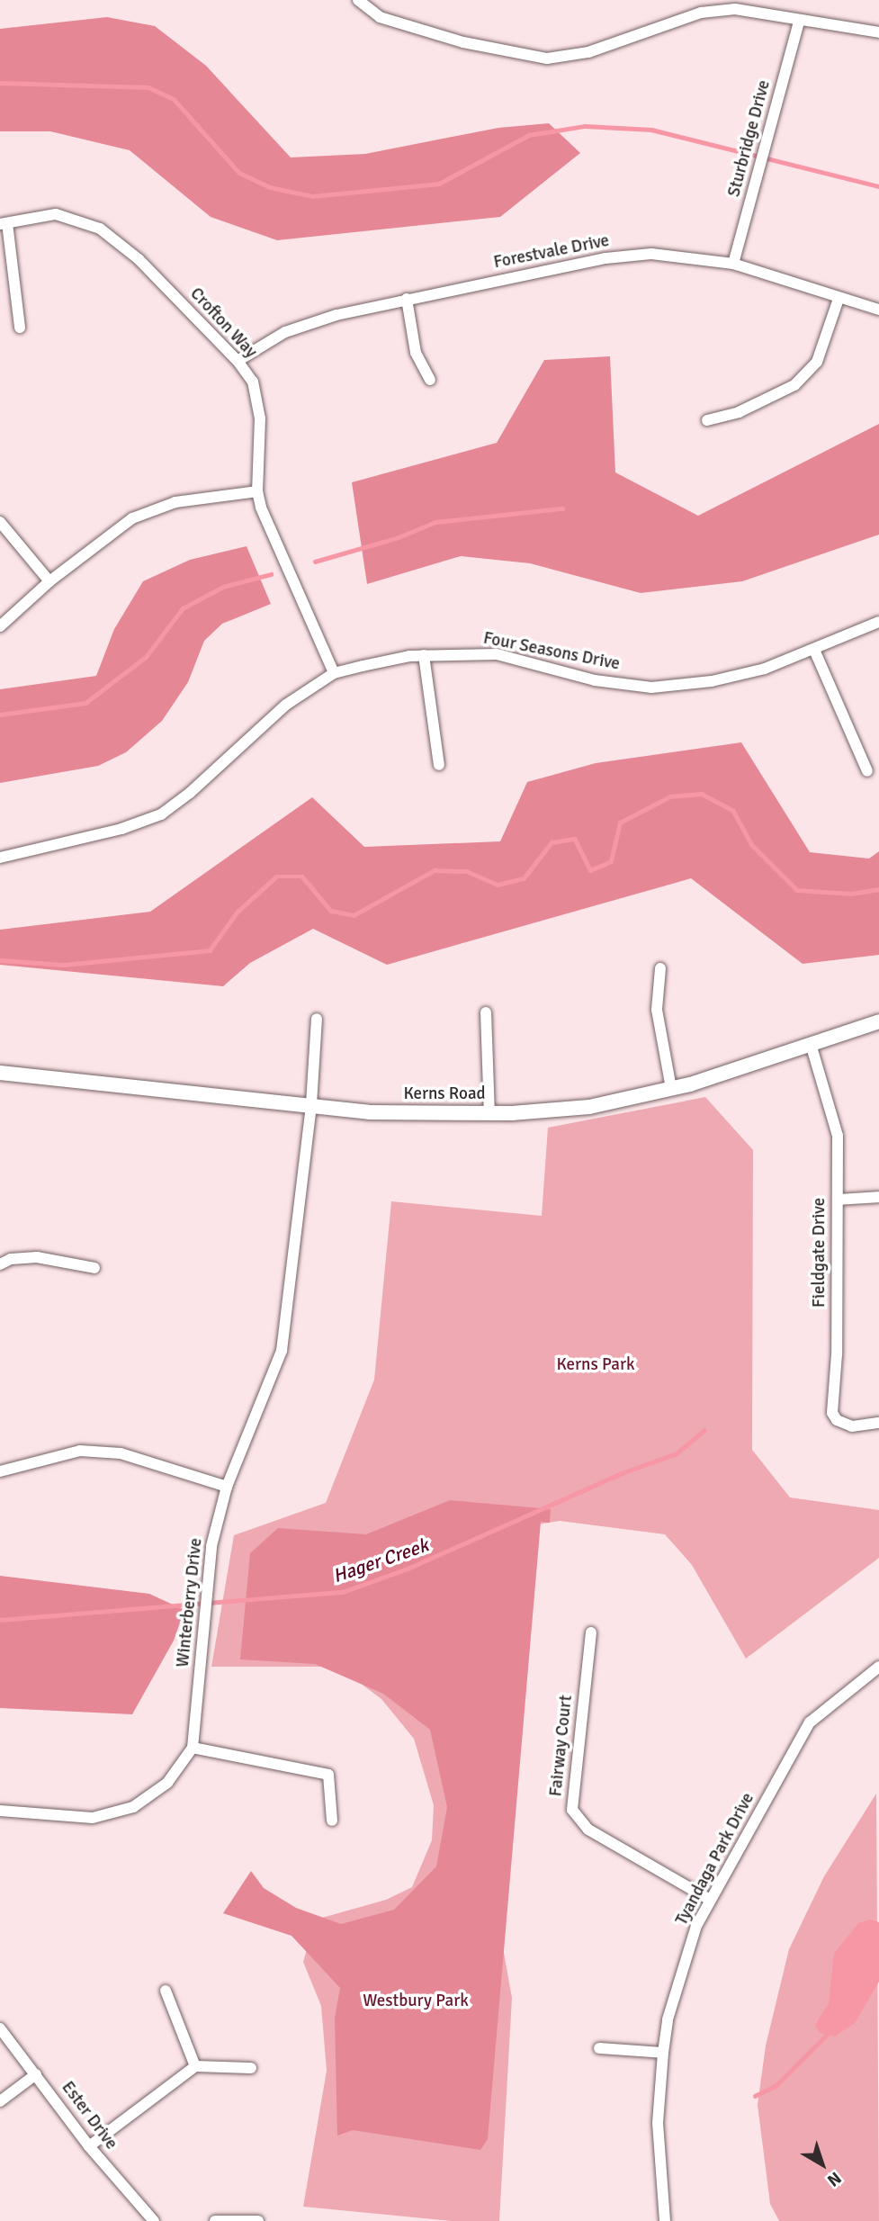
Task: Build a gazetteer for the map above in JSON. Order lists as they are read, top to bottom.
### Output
{
  "streets": {
    "street": [
      "Sturbridge Drive",
      "Forestvale Drive",
      "Crofton Way",
      "Four Seasons Drive",
      "Kerns Road",
      "Fieldgate Drive",
      "Winterberry Drive",
      "Fairway Court",
      "Tyandaga Park Drive",
      "Ester Drive"
    ]
  },
  "crossings": [
    ["Sturbridge Drive", "Forestvale Drive"],
    ["Forestvale Drive", "Crofton Way"],
    ["Crofton Way", "Four Seasons Drive"],
    ["Kerns Road", "Fieldgate Drive"],
    ["Kerns Road", "Winterberry Drive"],
    ["Fairway Court", "Tyandaga Park Drive"]
  ],
  "water": ["Hager Creek"],
  "parks": ["Kerns Park", "Westbury Park"],
  "north": "bottom right"
}
